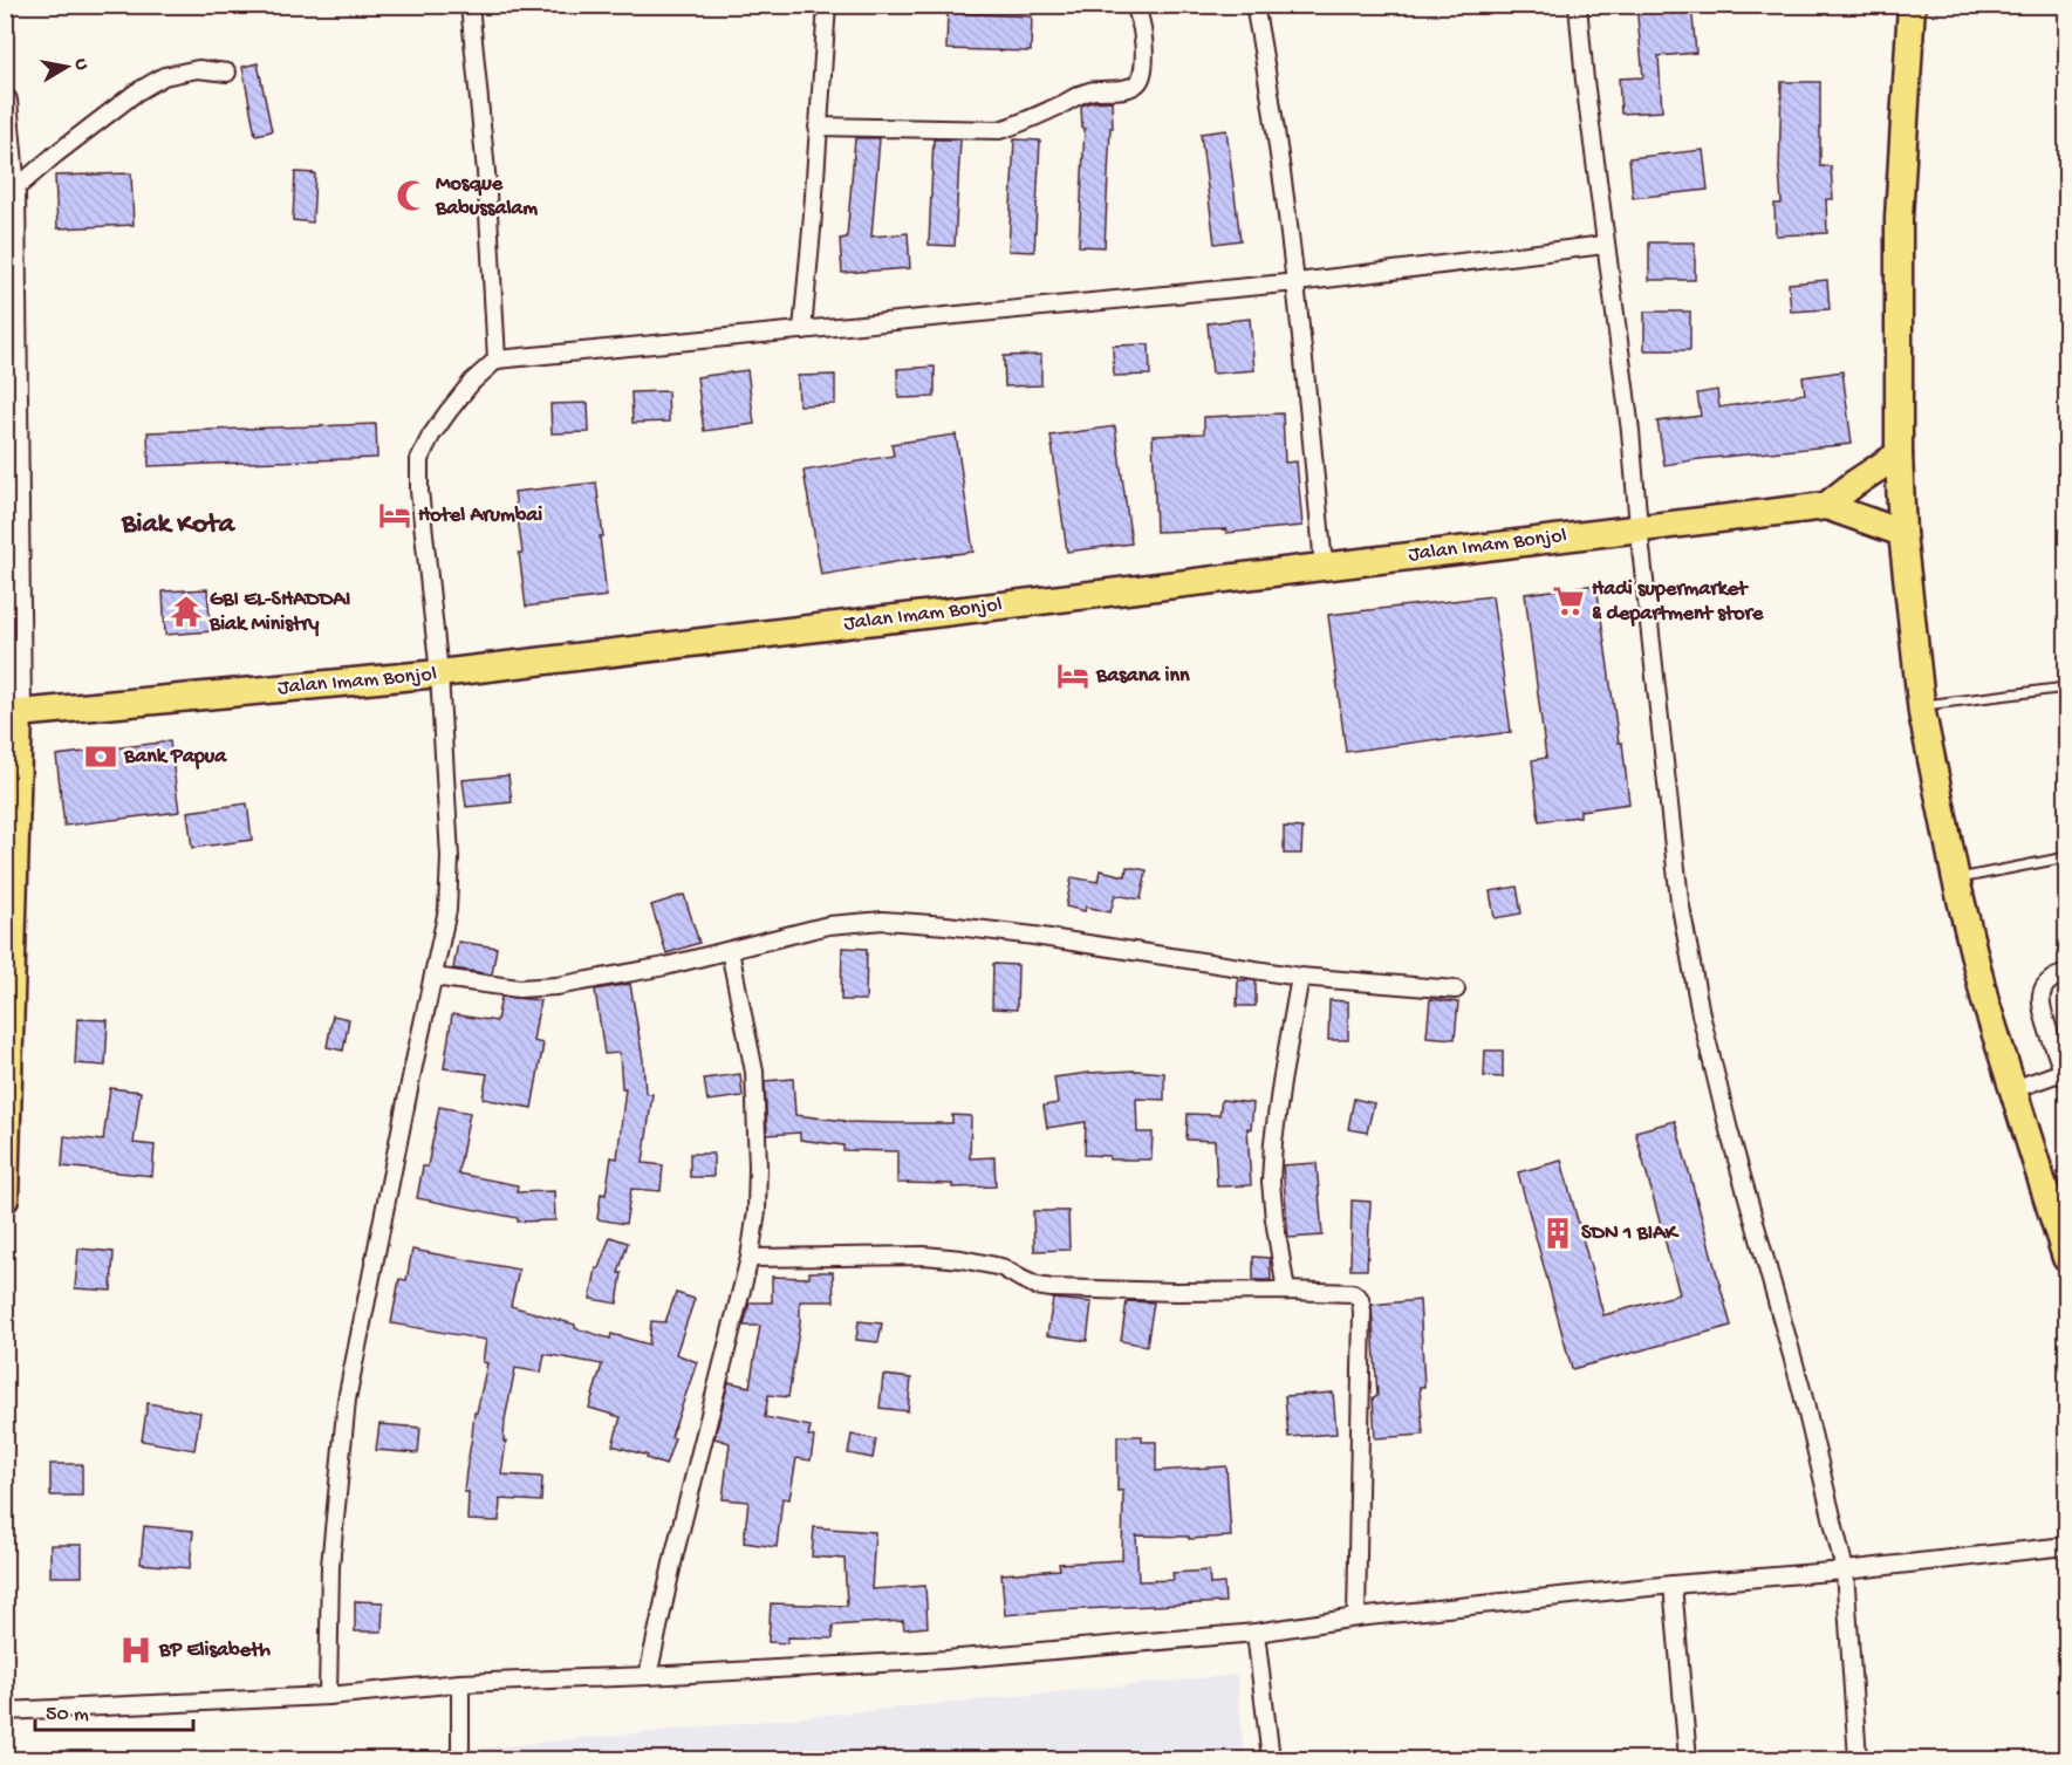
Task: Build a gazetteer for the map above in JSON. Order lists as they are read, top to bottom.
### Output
{
  "streets": {
    "main road": ["Jalan Imam Bonjol"]
  },
  "districts": ["Biak Kota"],
  "places": {
    "mosque": ["Mosque Babussalam"],
    "hotel": ["Hotel Arumbai", "Basana inn"],
    "supermarket": ["Hadi supermarket & department store"],
    "temple": ["GBI EL-SHADDAI Biak Ministry"],
    "bank": ["Bank Papua"],
    "building": ["SDN 1 BIAK"],
    "hospital": ["BP Elisabeth"]
  },
  "scale_bar": "50 m",
  "north": "right"
}
